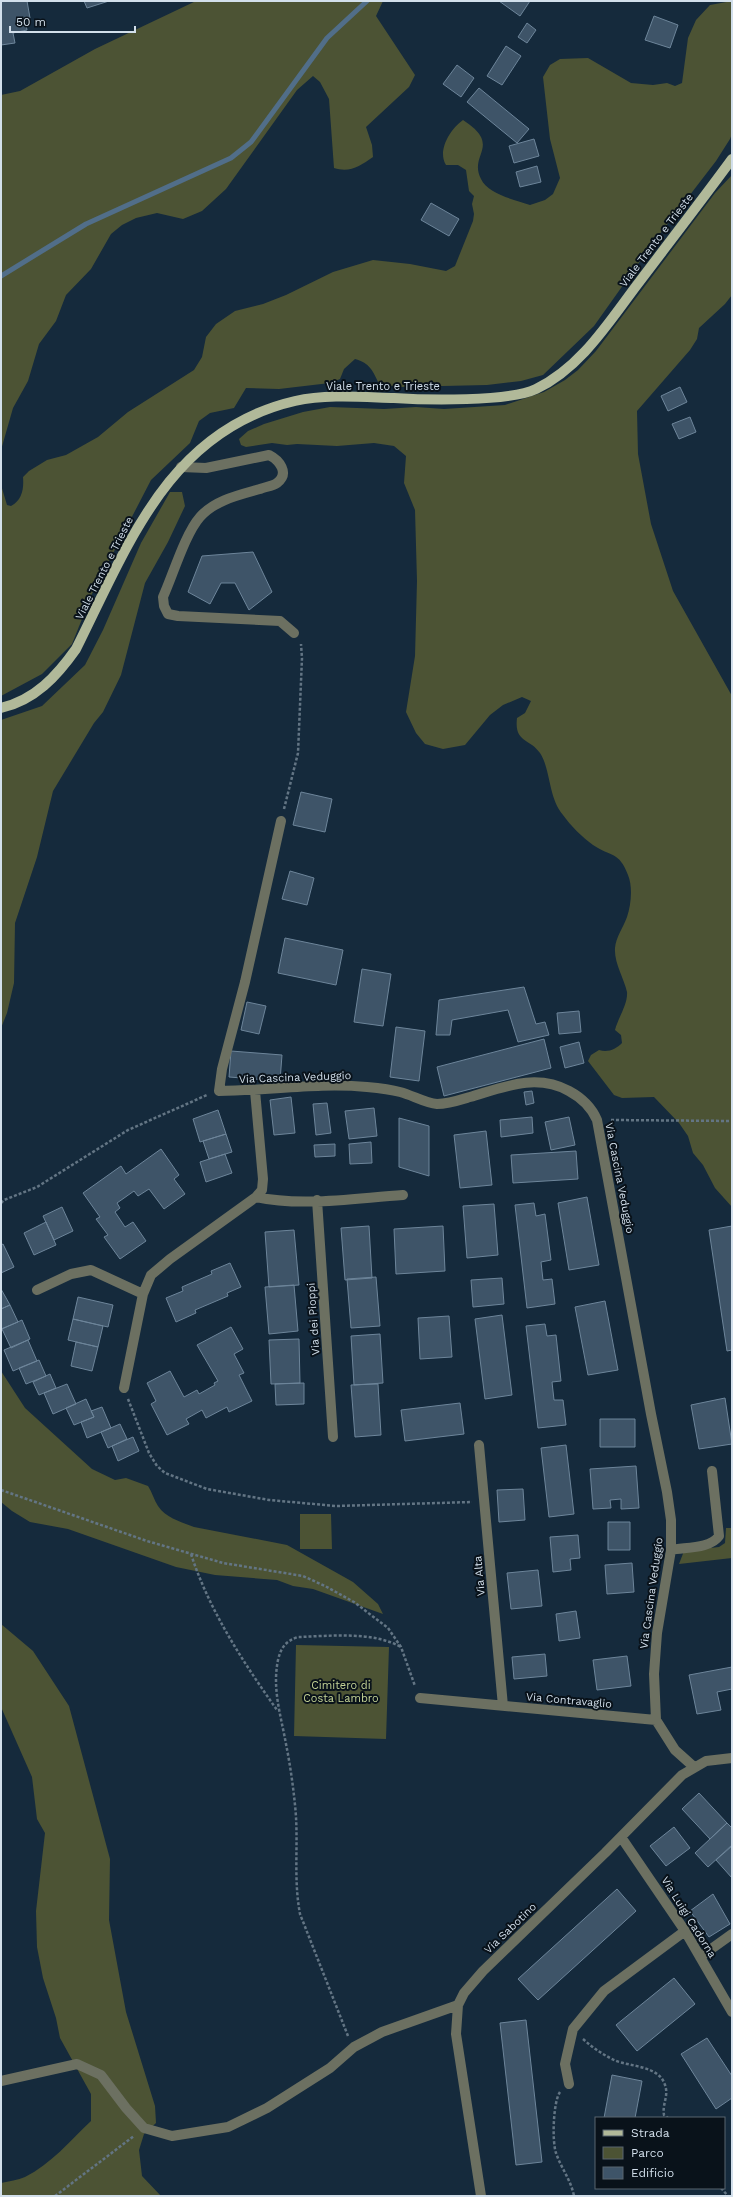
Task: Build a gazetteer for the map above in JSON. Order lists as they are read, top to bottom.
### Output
{
  "streets": {
    "main road": ["Viale Trento e Trieste"],
    "street": [
      "Via Cascina Veduggio",
      "Via dei Pioppi",
      "Via Alta",
      "Via Contravaglio",
      "Via Luigi Cadorna",
      "Via Sabotino"
    ]
  },
  "crossings": [
    ["Via Cascina Veduggio", "Via Contravaglio"],
    ["Via Alta", "Via Contravaglio"],
    ["Via Luigi Cadorna", "Via Sabotino"]
  ],
  "parks": ["Cimitero di Costa Lambro"],
  "legend": ["Strada", "Parco", "Edificio"],
  "scale_bar": "50 m"
}
